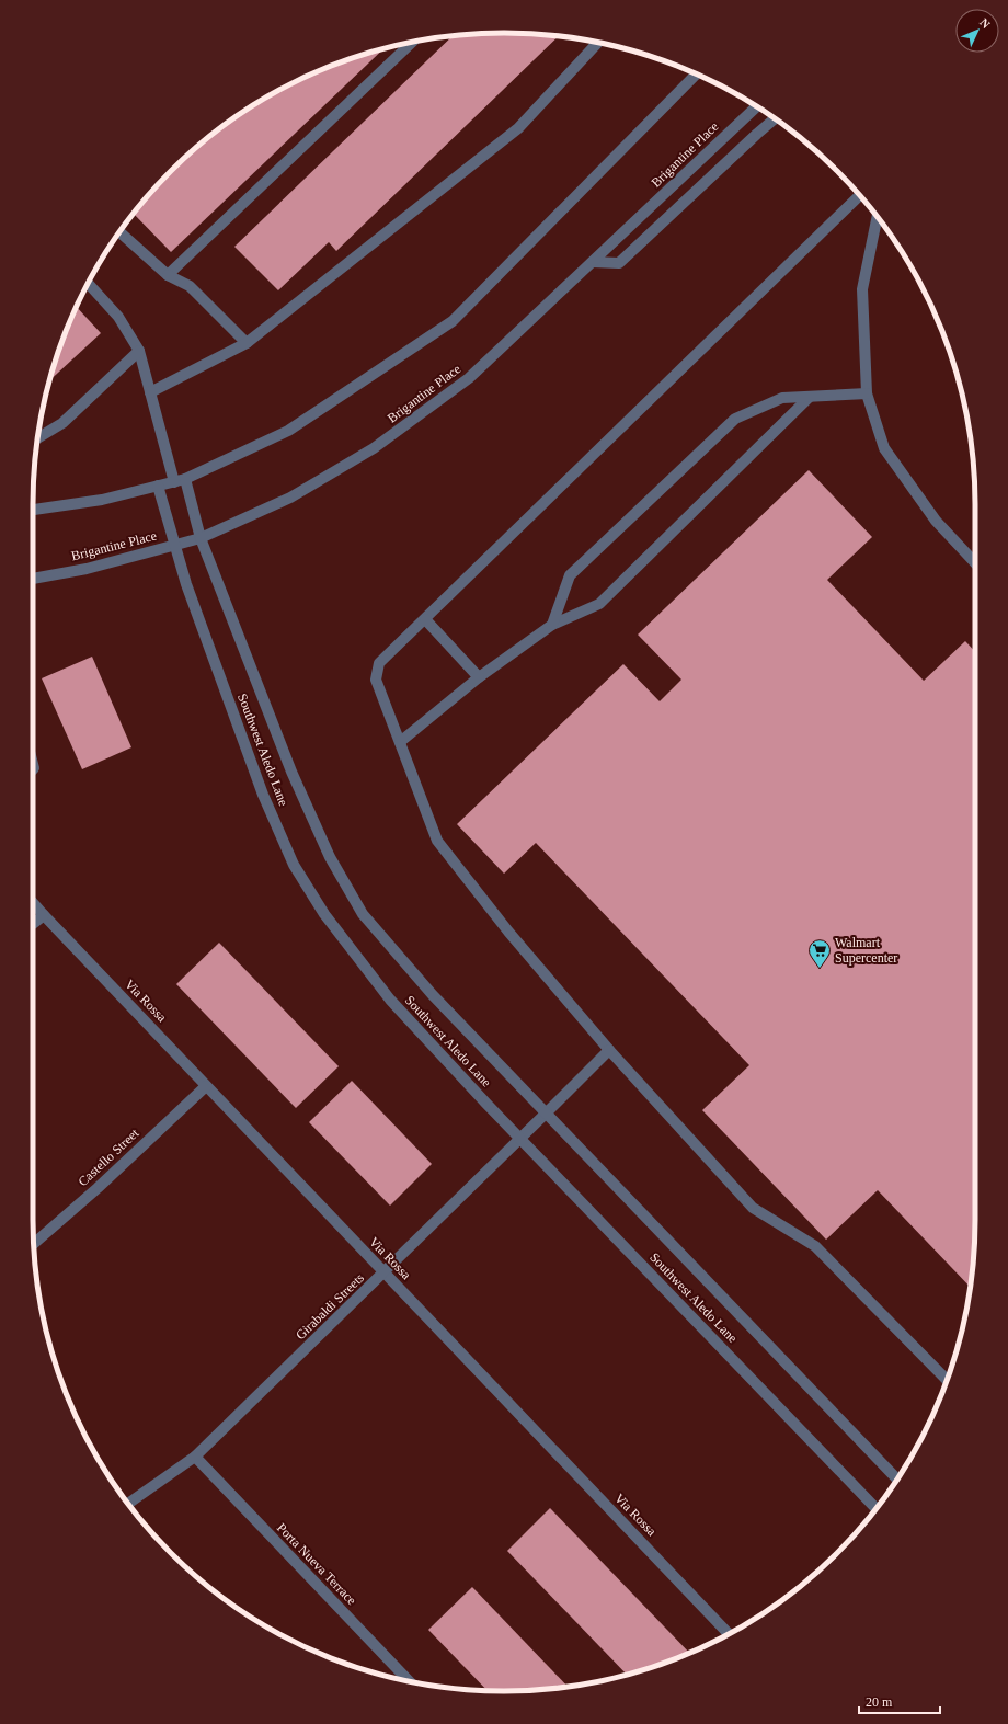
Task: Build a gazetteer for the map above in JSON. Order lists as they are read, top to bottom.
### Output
{
  "streets": {
    "street": [
      "Brigantine Place",
      "Southwest Aledo Lane",
      "Via Rossa",
      "Castello Street",
      "Girabaldi Streets",
      "Porta Nueva Terrace"
    ]
  },
  "crossings": [
    ["Brigantine Place", "Southwest Aledo Lane"],
    ["Southwest Aledo Lane", "Girabaldi Streets"],
    ["Via Rossa", "Castello Street"],
    ["Via Rossa", "Girabaldi Streets"],
    ["Girabaldi Streets", "Porta Nueva Terrace"]
  ],
  "places": {
    "supermarket": ["Walmart Supercenter"]
  },
  "scale_bar": "20 m",
  "north": "top right"
}
